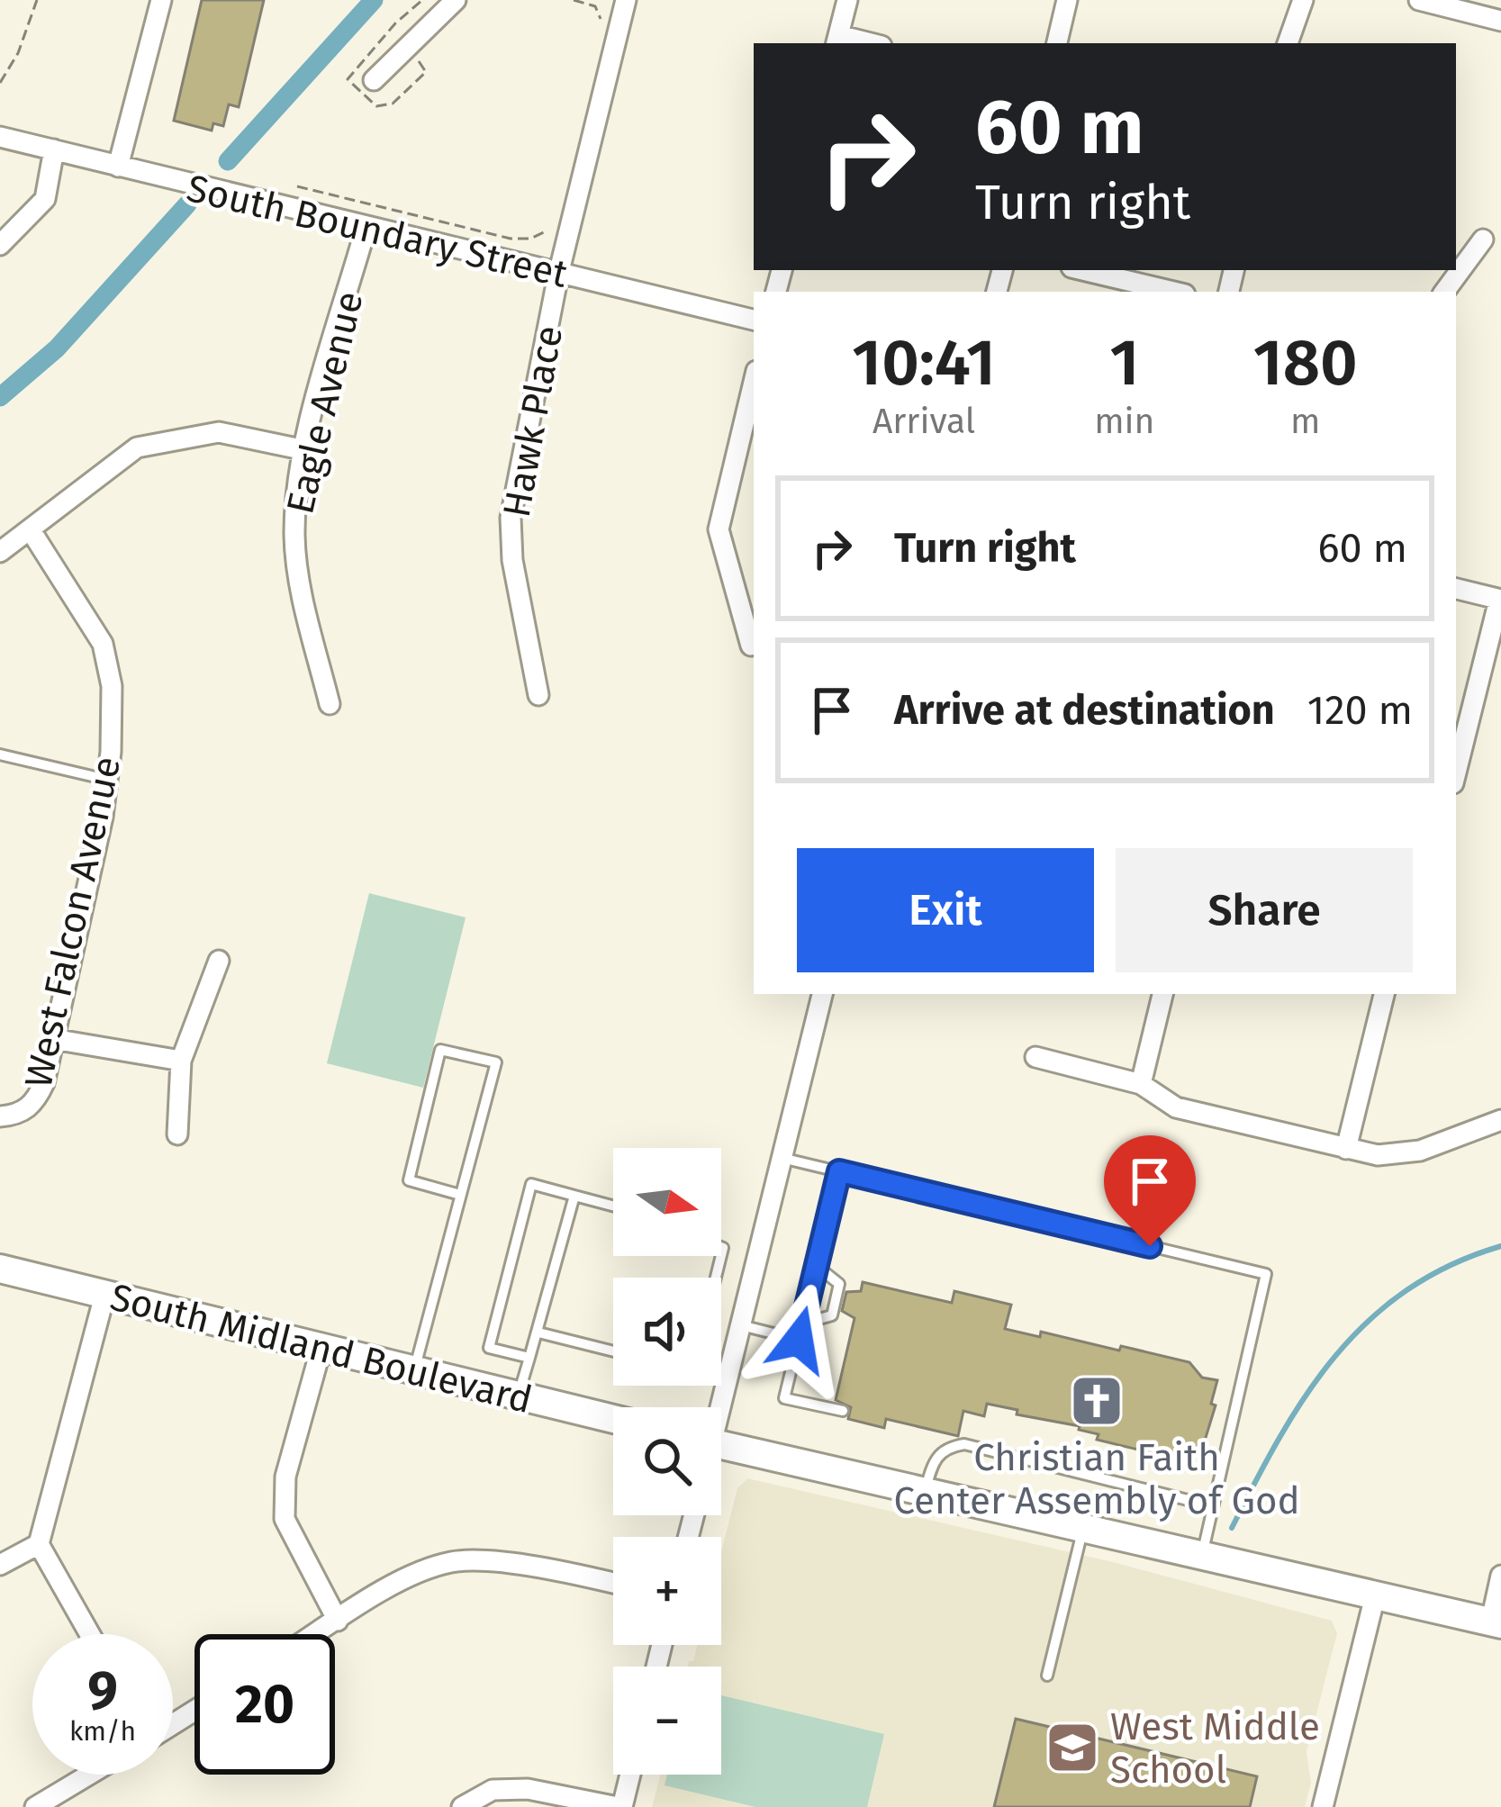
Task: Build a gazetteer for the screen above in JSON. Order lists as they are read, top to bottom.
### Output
{
  "streets": {
    "main road": ["South Midland Boulevard"],
    "street": [
      "South Boundary Street",
      "Eagle Avenue",
      "Hawk Place",
      "West Falcon Avenue"
    ]
  },
  "crossings": [
    ["South Boundary Street", "Eagle Avenue"],
    ["South Boundary Street", "Hawk Place"]
  ],
  "places": {
    "church": ["Christian Faith Center Assembly of God"],
    "school or university": ["West Middle School"]
  },
  "north": "right",
  "page": {
    "turn": ["60 m", "Turn right"],
    "eta": [
      "10:41",
      "Arrival",
      "1",
      "min",
      "180",
      "m"
    ],
    "list": [
      {
        "name": "Turn right",
        "value": "60 m"
      },
      {
        "name": "Arrive at destination",
        "value": "120 m"
      }
    ],
    "buttons": ["Exit", "Share"],
    "map_buttons": ["+", "−"],
    "speed": "9 km/h",
    "limit": "20"
  }
}
